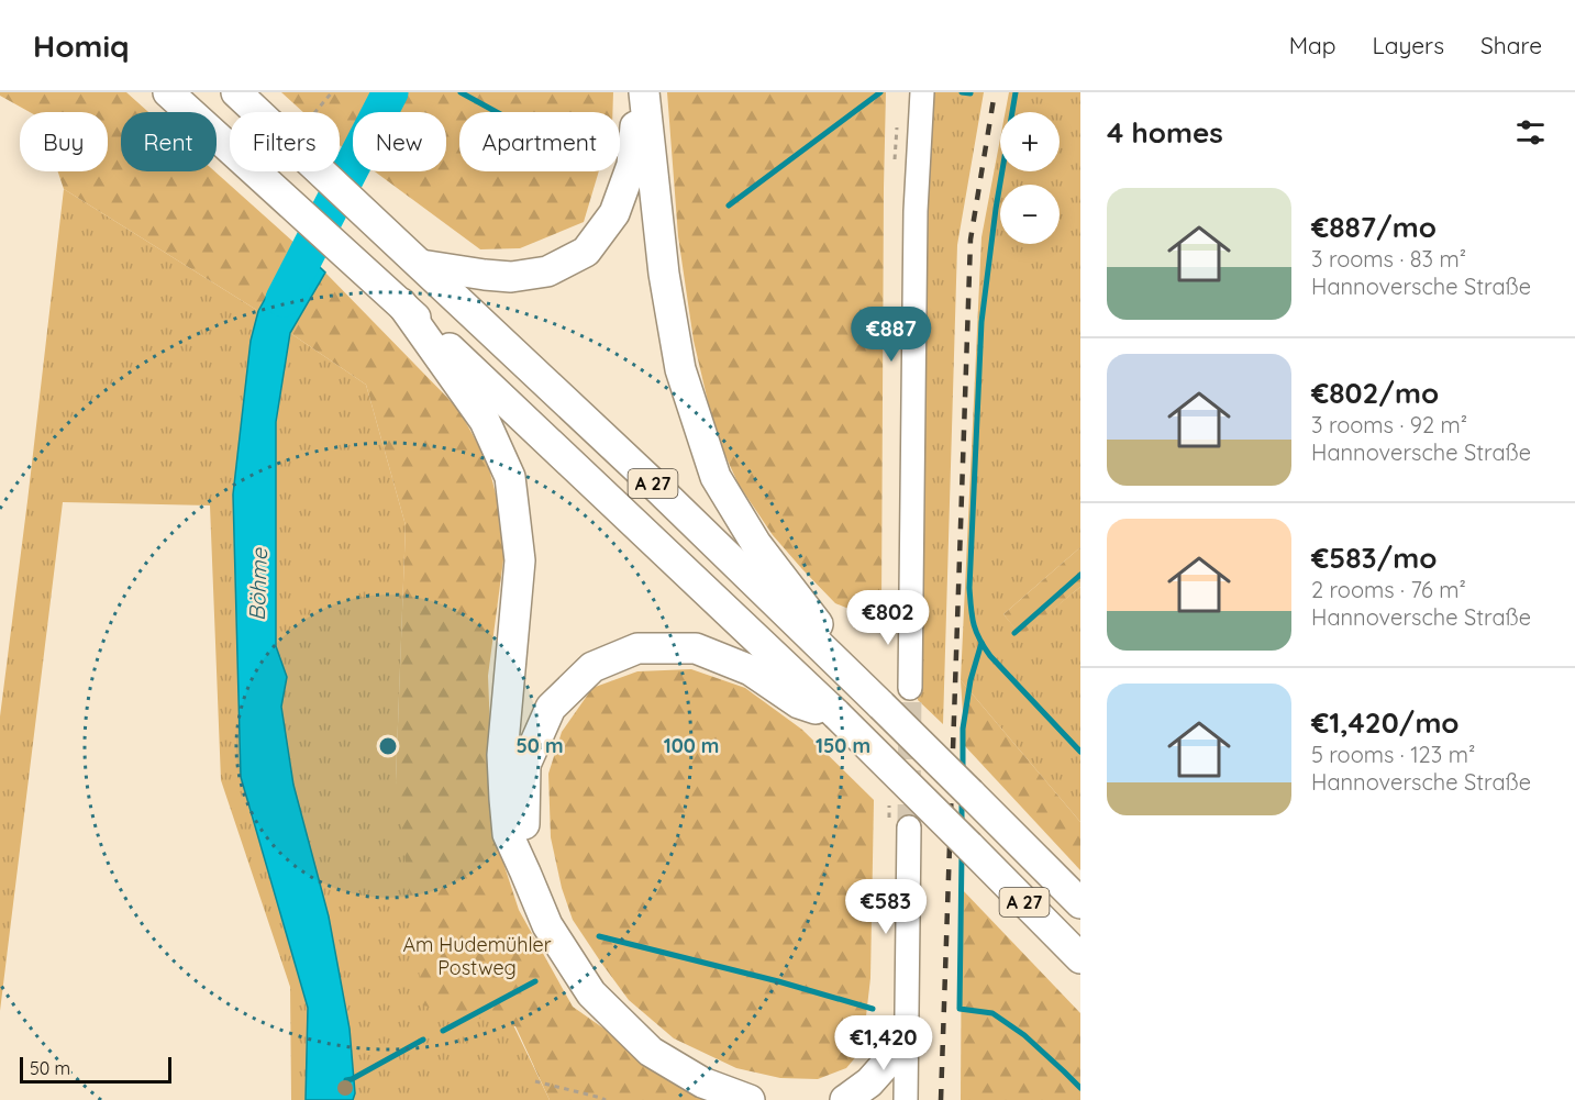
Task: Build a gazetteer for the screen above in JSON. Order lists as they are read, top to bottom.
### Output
{
  "streets": {
    "highway": ["A 27"]
  },
  "water": ["Böhme"],
  "parks": ["Am Hudemühler Postweg"],
  "scale_bar": "50 m",
  "page": {
    "header": "Homiq",
    "nav": ["Map", "Layers", "Share"],
    "heading": "4 homes",
    "map_buttons": ["+", "−"],
    "chip": [
      "Buy",
      "Rent",
      "Filters",
      "New",
      "Apartment"
    ],
    "list": [
      {
        "name": "€887/mo",
        "note": "3 rooms · 83 m² · Hannoversche Straße"
      },
      {
        "name": "€802/mo",
        "note": "3 rooms · 92 m² · Hannoversche Straße"
      },
      {
        "name": "€583/mo",
        "note": "2 rooms · 76 m² · Hannoversche Straße"
      },
      {
        "name": "€1,420/mo",
        "note": "5 rooms · 123 m² · Hannoversche Straße"
      }
    ],
    "price": [
      "€887",
      "€802",
      "€583",
      "€1,420"
    ],
    "scale": "50 m"
  },
  "rings": ["50 m", "100 m", "150 m"]
}
